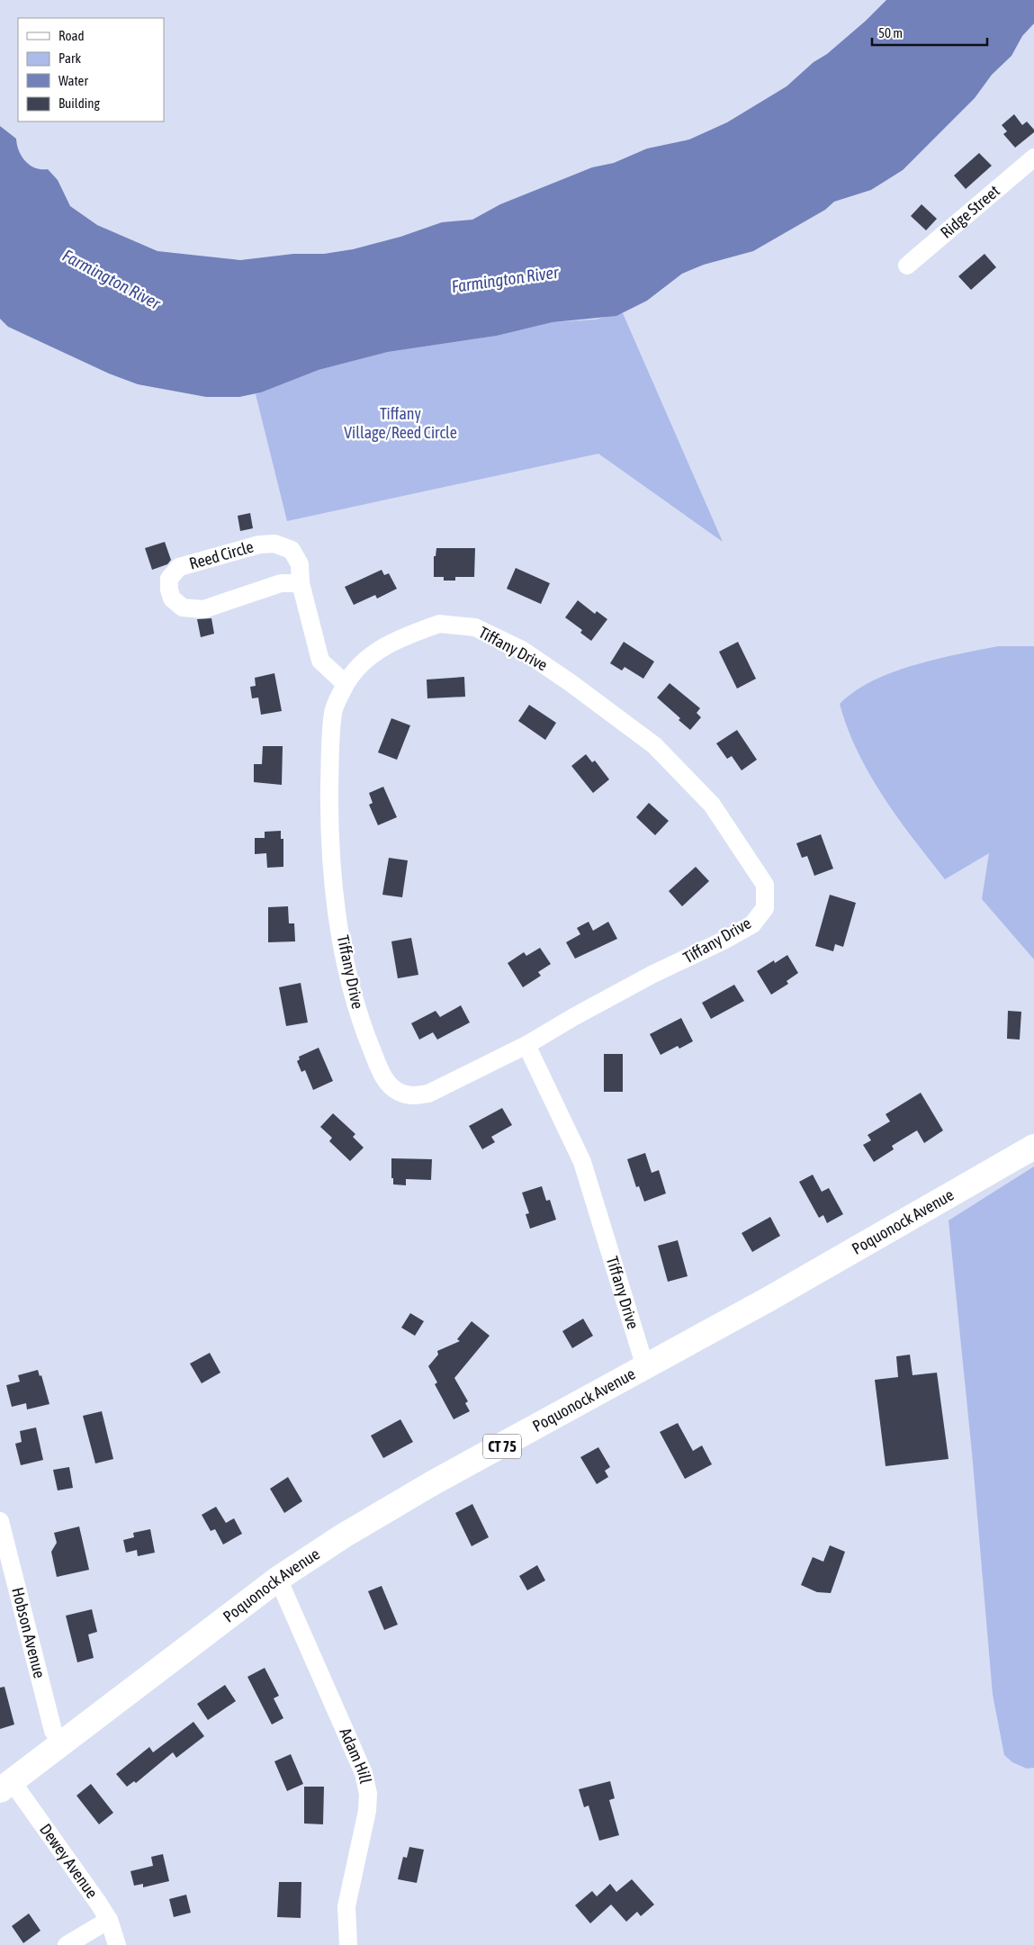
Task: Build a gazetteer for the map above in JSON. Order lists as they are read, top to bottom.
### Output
{
  "streets": {
    "main road": ["Poquonock Avenue", "CT 75"],
    "street": [
      "Ridge Street",
      "Reed Circle",
      "Tiffany Drive",
      "Hobson Avenue",
      "Adam Hill",
      "Dewey Avenue"
    ]
  },
  "crossings": [
    ["Reed Circle", "Tiffany Drive"],
    ["Tiffany Drive", "Poquonock Avenue"],
    ["Poquonock Avenue", "Hobson Avenue"],
    ["Poquonock Avenue", "Adam Hill"],
    ["Poquonock Avenue", "Dewey Avenue"]
  ],
  "water": ["Farmington River"],
  "parks": ["Tiffany Village/Reed Circle"],
  "legend": [
    "Road",
    "Park",
    "Water",
    "Building"
  ],
  "scale_bar": "50 m"
}
